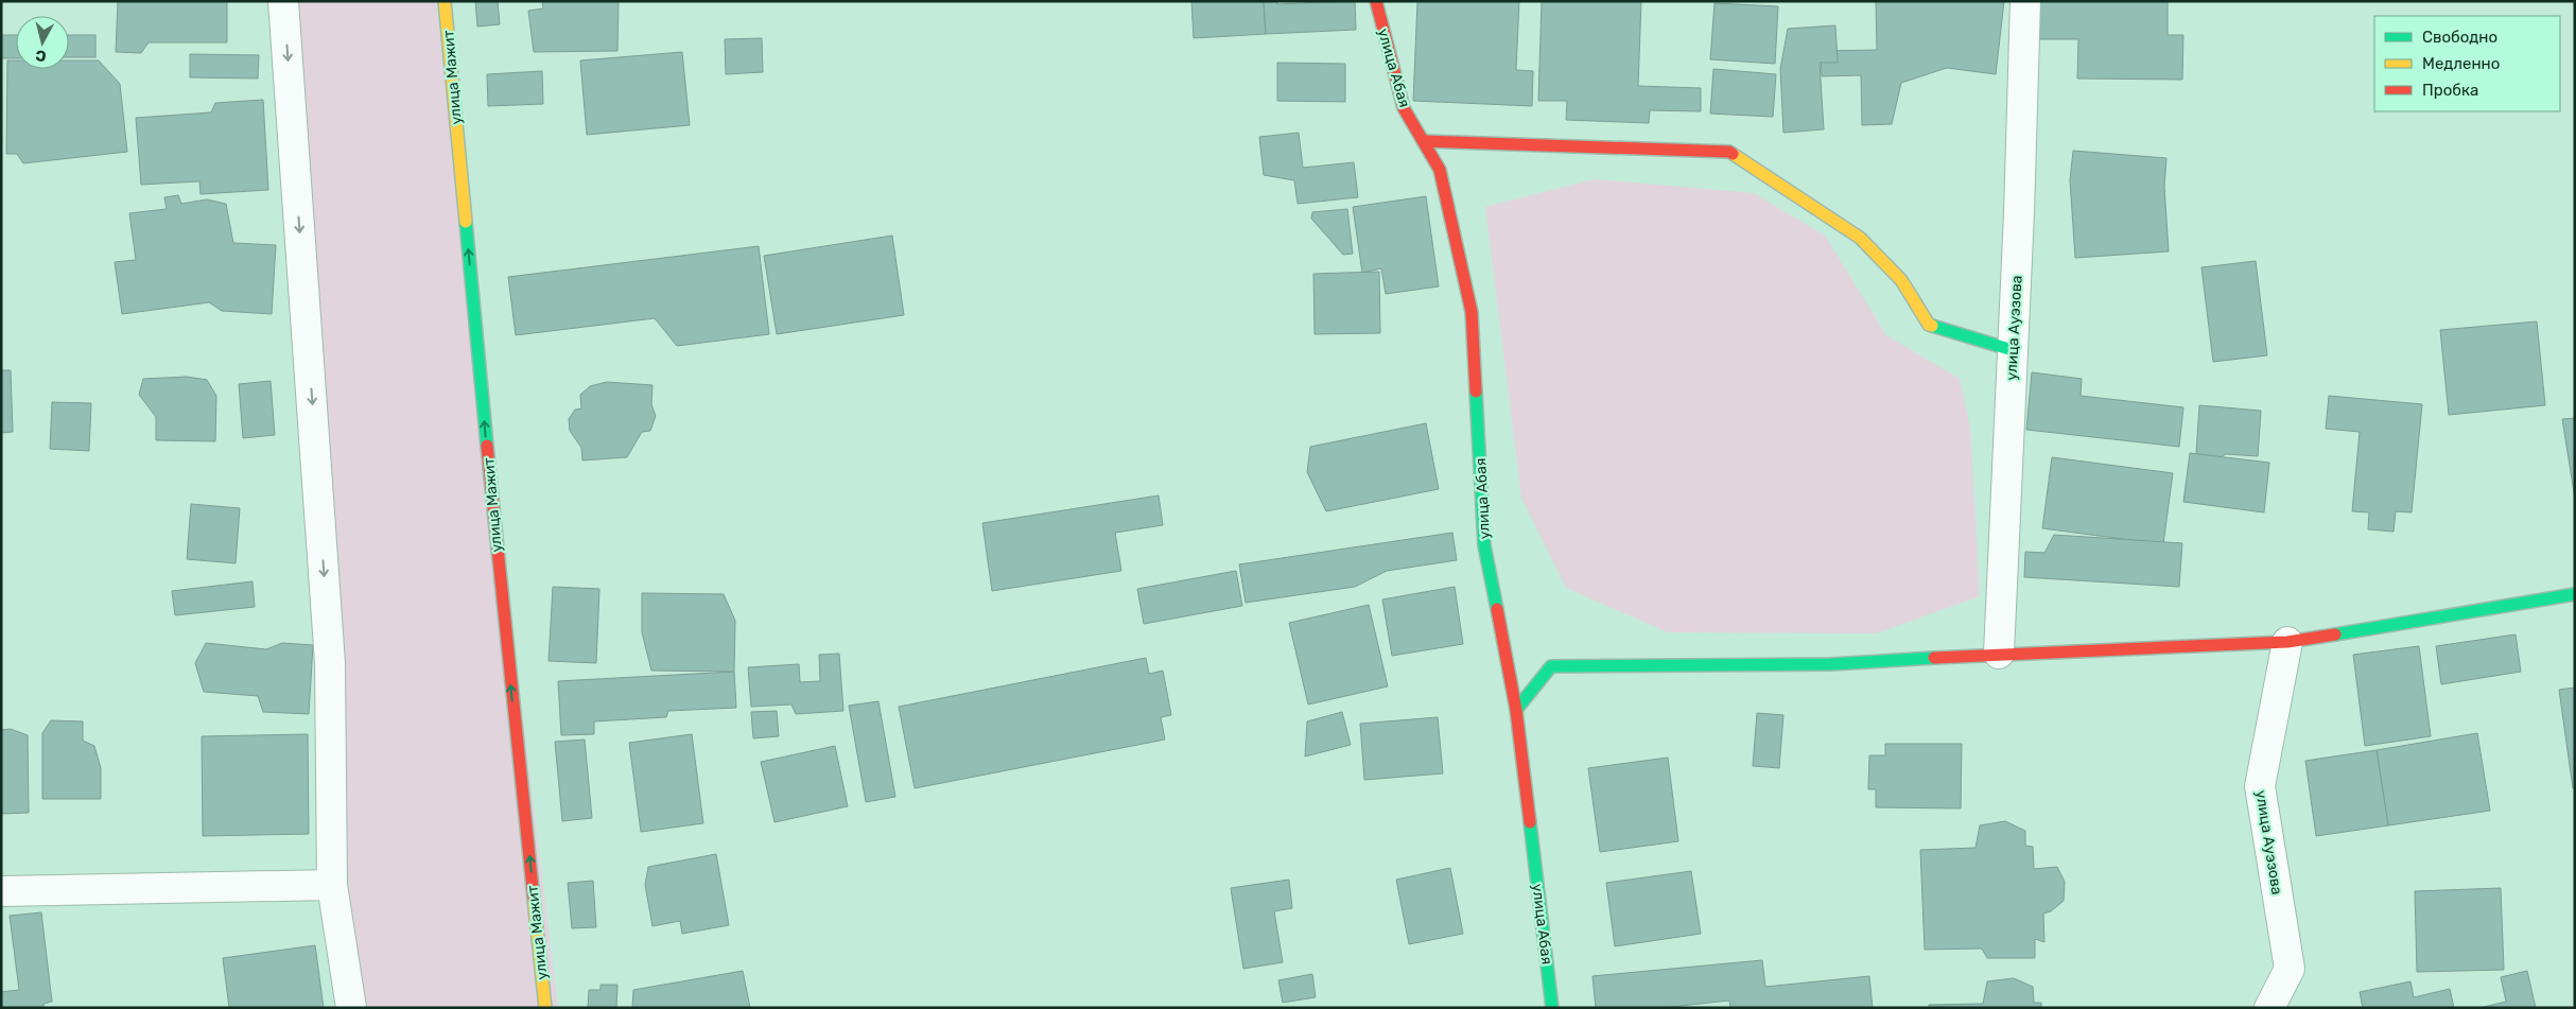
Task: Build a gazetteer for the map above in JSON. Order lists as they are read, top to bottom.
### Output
{
  "streets": {
    "street": ["улица Абая", "улица Мажит", "улица Ауэзова"]
  },
  "one_way": ["улица Мажит"],
  "legend": ["Свободно", "Медленно", "Пробка"],
  "north": "bottom"
}
